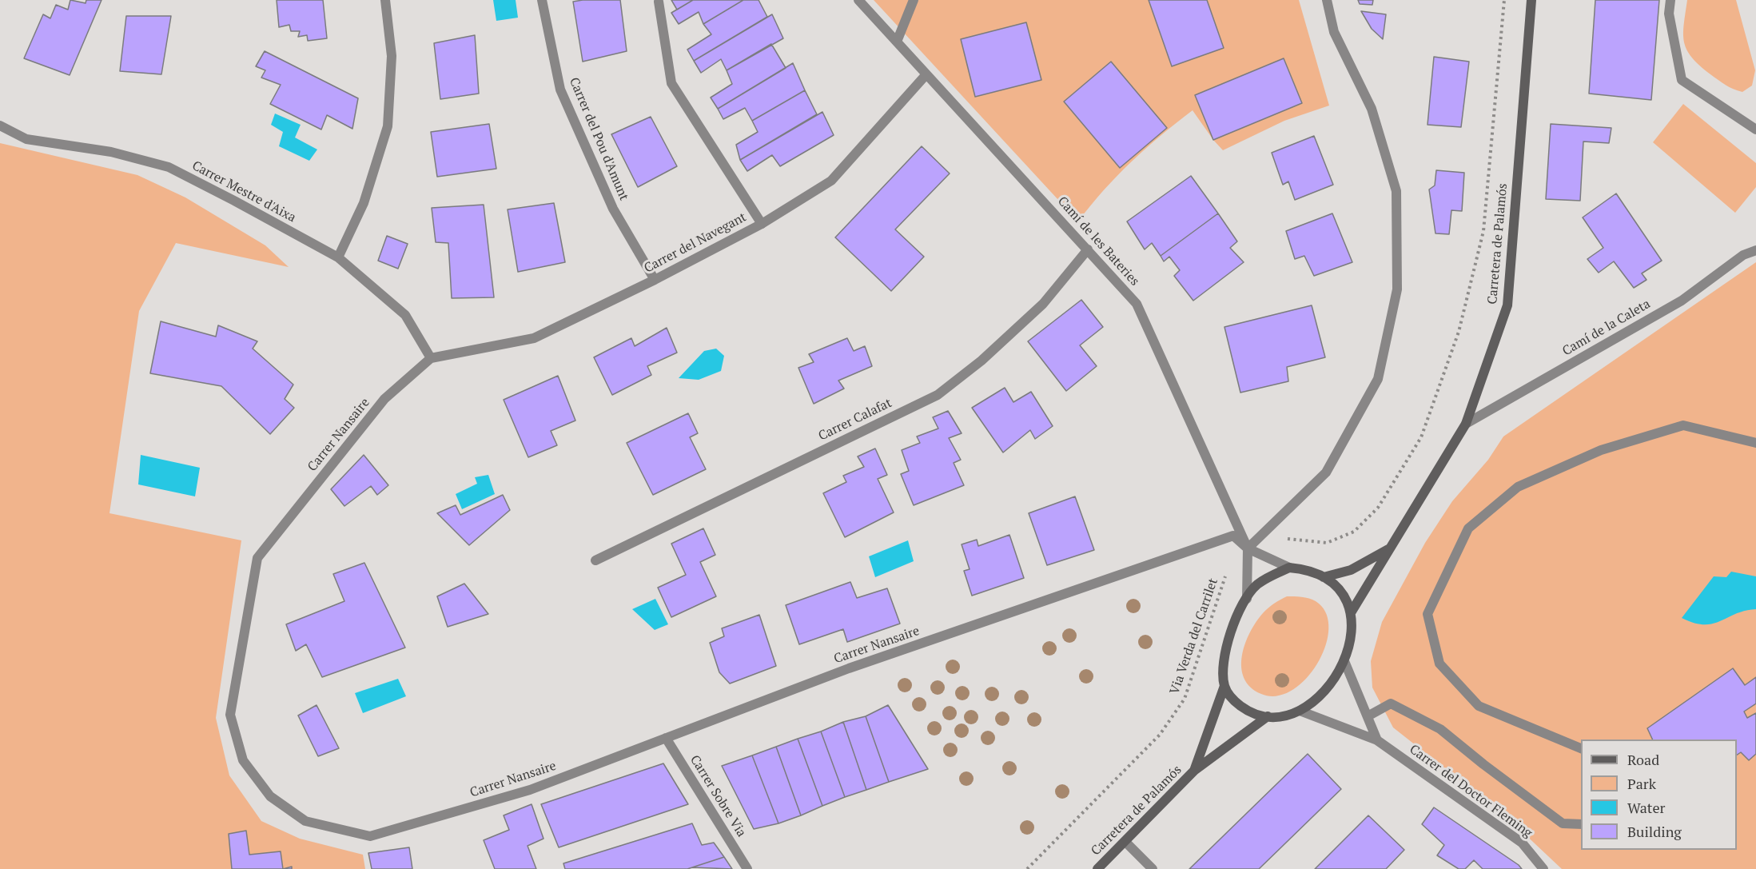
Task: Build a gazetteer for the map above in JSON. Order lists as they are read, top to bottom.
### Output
{
  "streets": {
    "main road": ["Carretera de Palamós"],
    "street": [
      "Carrer del Pou d'Amunt",
      "Carrer Mestre d'Aixa",
      "Camí de les Bateries",
      "Carrer del Navegant",
      "Camí de la Caleta",
      "Carrer Calafat",
      "Carrer Nansaire",
      "Carrer del Doctor Fleming",
      "Carrer Sobre Via"
    ],
    "path": ["Via Verda del Carrilet"]
  },
  "crossings": [
    ["Carrer del Pou d'Amunt", "Carrer del Navegant"],
    ["Carrer Mestre d'Aixa", "Carrer del Navegant"],
    ["Carrer Mestre d'Aixa", "Carrer Nansaire"],
    ["Camí de les Bateries", "Carrer del Navegant"],
    ["Camí de les Bateries", "Carrer Calafat"],
    ["Camí de les Bateries", "Carrer Nansaire"],
    ["Carrer del Navegant", "Carrer Nansaire"],
    ["Carretera de Palamós", "Camí de la Caleta"],
    ["Carretera de Palamós", "Carrer del Doctor Fleming"],
    ["Carrer Nansaire", "Carrer Sobre Via"]
  ],
  "legend": [
    "Road",
    "Park",
    "Water",
    "Building"
  ]
}
